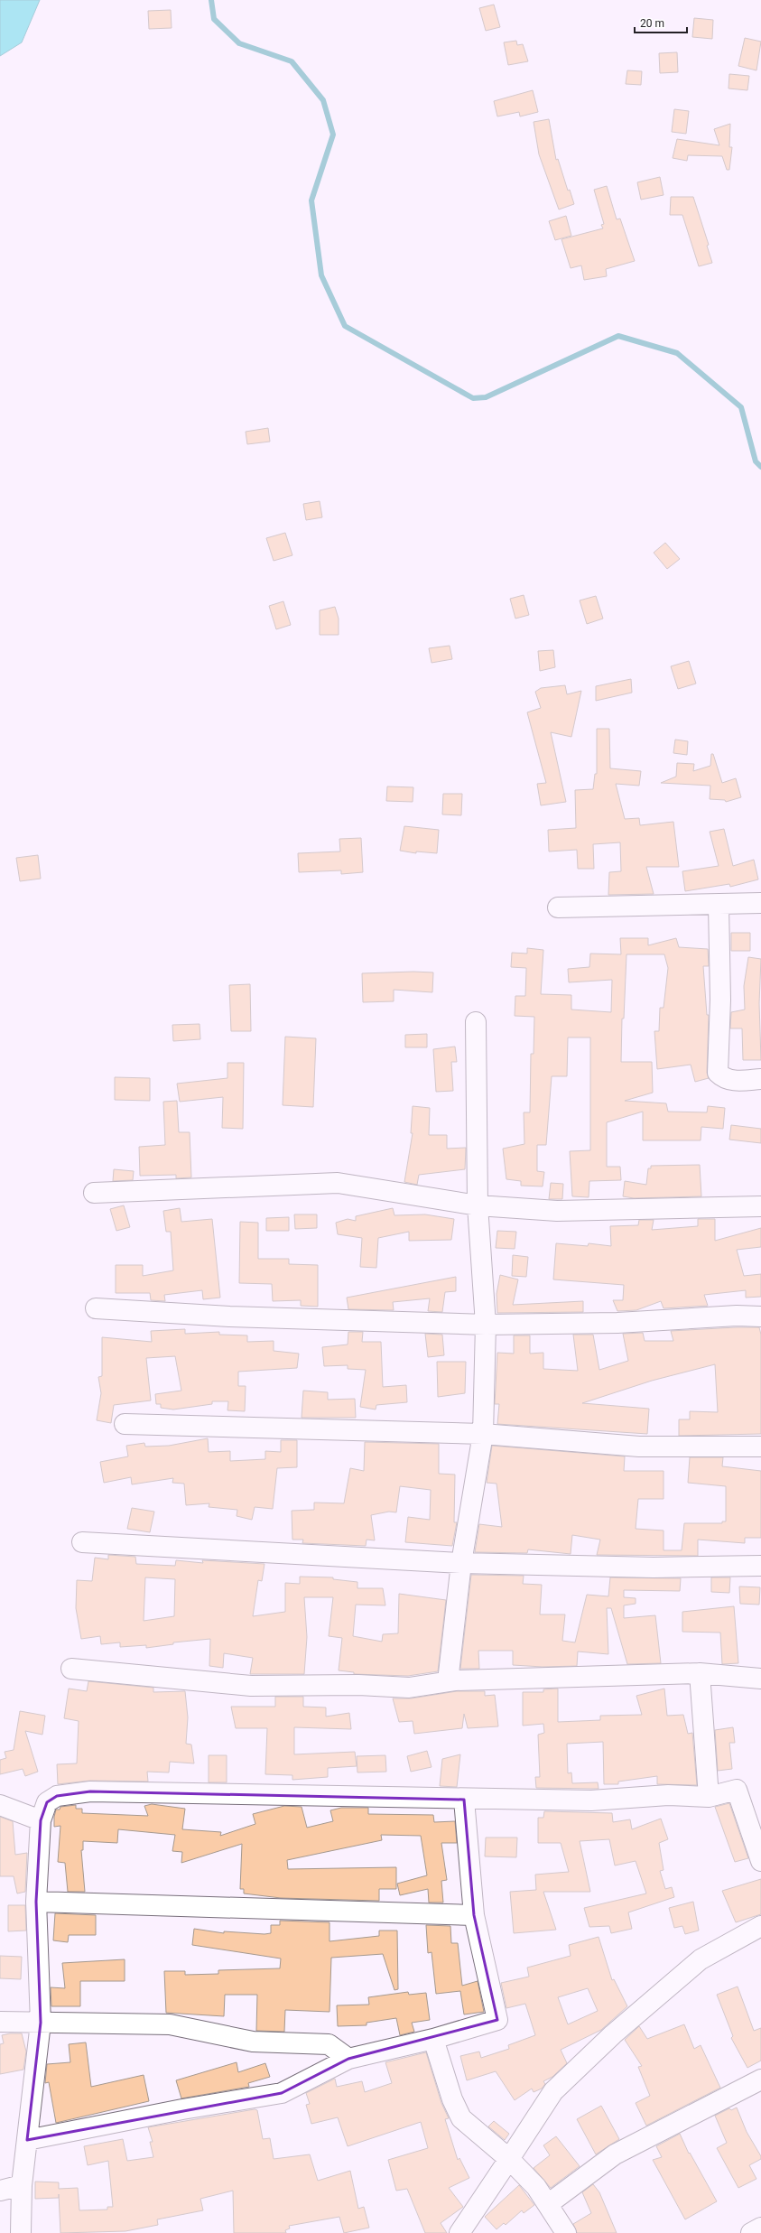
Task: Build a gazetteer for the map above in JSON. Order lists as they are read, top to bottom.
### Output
{
  "scale_bar": "20 m"
}
